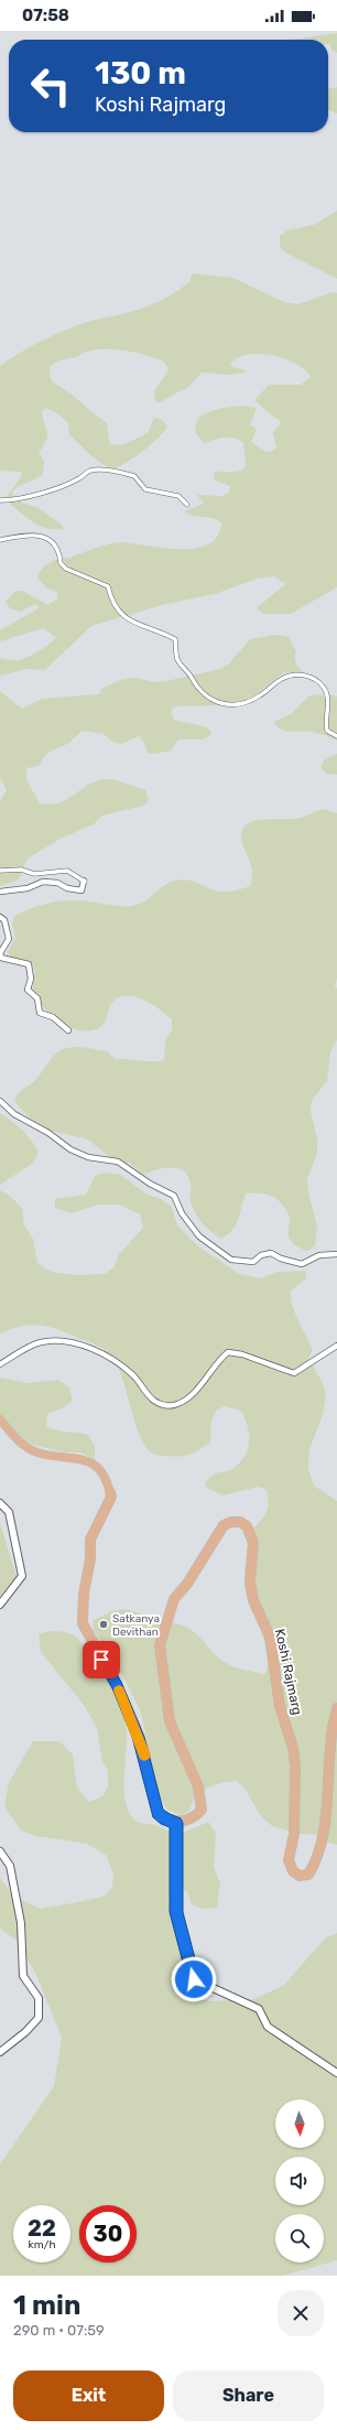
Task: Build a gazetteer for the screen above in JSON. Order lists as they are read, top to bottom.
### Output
{
  "streets": {
    "main road": ["Koshi Rajmarg"]
  },
  "places": ["Satkanya Devithan"],
  "north": "bottom",
  "page": {
    "status": "07:58",
    "turn": ["130 m", "Koshi Rajmarg"],
    "speed": "22 km/h",
    "limit": "30",
    "heading": ["1 min", "290 m · 07:59"],
    "buttons": ["Exit", "Share"]
  }
}
